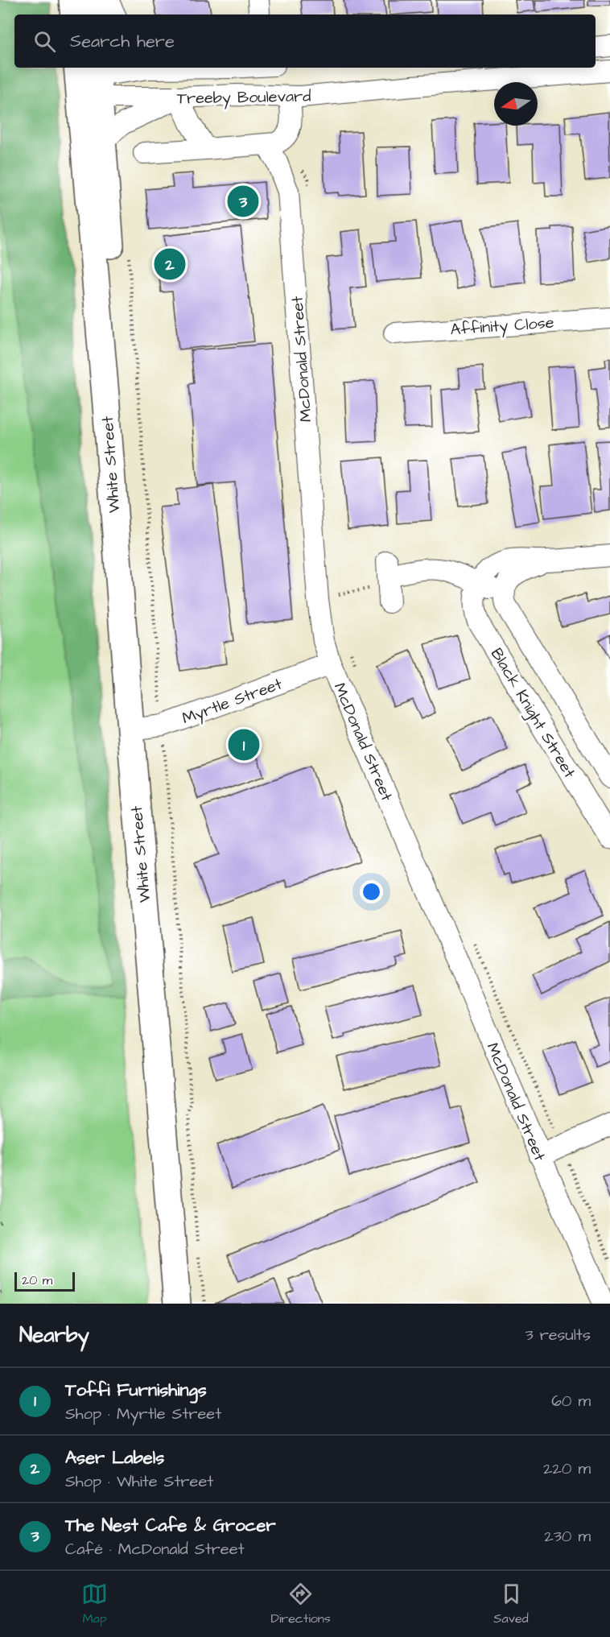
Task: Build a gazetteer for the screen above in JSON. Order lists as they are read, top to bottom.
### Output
{
  "streets": {
    "main road": ["White Street"],
    "street": [
      "Treeby Boulevard",
      "Affinity Close",
      "McDonald Street",
      "Myrtle Street",
      "Black Knight Street"
    ]
  },
  "crossings": [
    ["Treeby Boulevard", "White Street"],
    ["McDonald Street", "Myrtle Street"],
    ["White Street", "Myrtle Street"]
  ],
  "scale_bar": "20 m",
  "north": "left",
  "page": {
    "search": "Search here",
    "pins": ["3", "2", "1"],
    "scale": "20 m",
    "heading": ["Nearby", "3 results"],
    "list": [
      {
        "mark": "1",
        "name": "Toffi Furnishings",
        "note": "Shop · Myrtle Street",
        "value": "60 m"
      },
      {
        "mark": "2",
        "name": "Aser Labels",
        "note": "Shop · White Street",
        "value": "220 m"
      },
      {
        "mark": "3",
        "name": "The Nest Cafe & Grocer",
        "note": "Café · McDonald Street",
        "value": "230 m"
      }
    ],
    "nav": ["Map", "Directions", "Saved"]
  }
}
